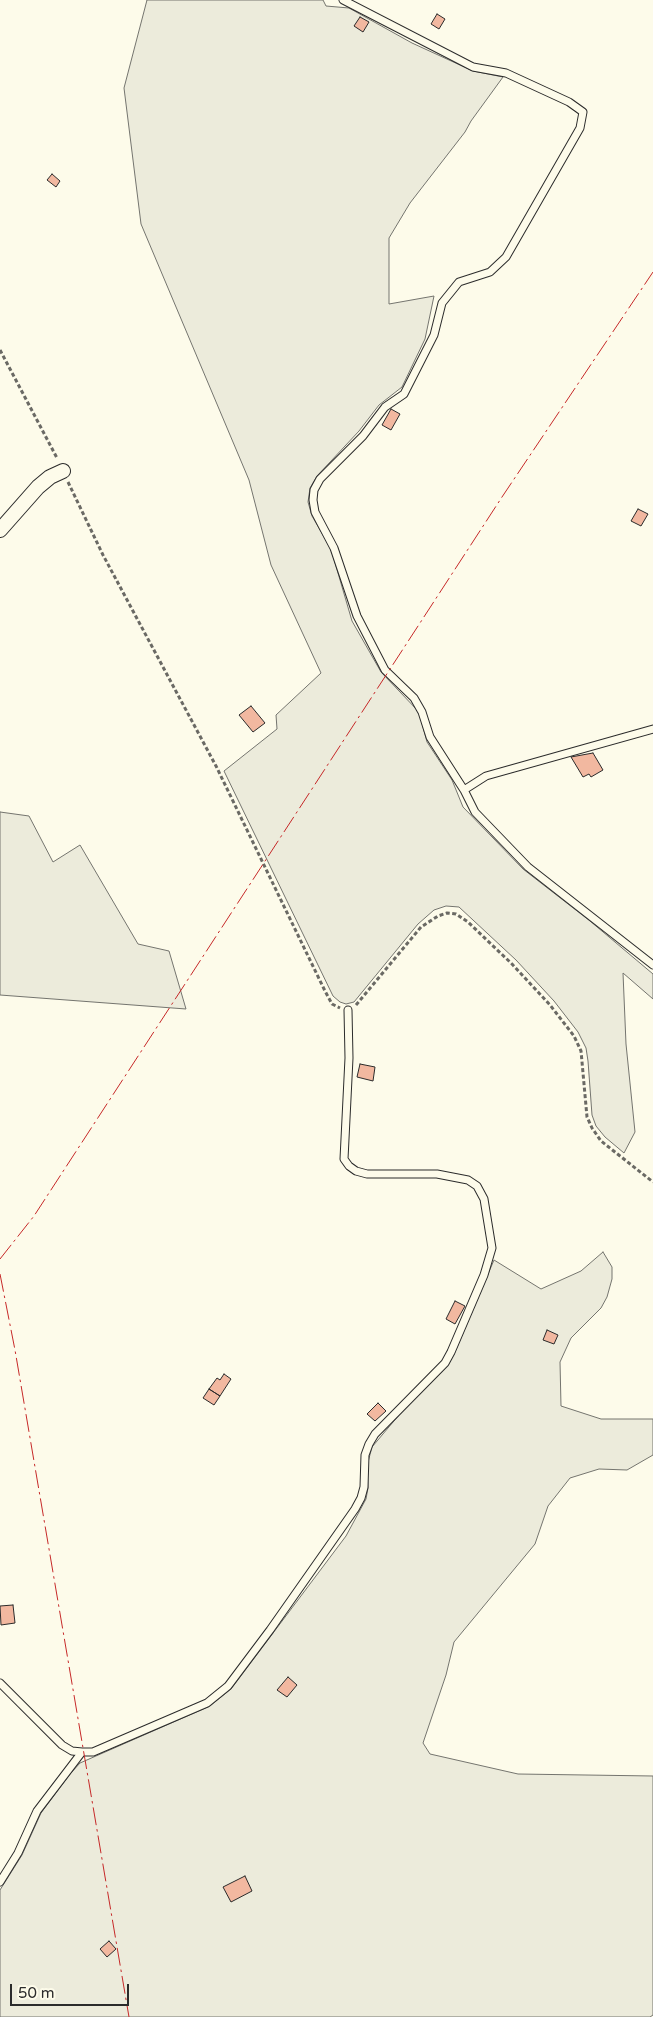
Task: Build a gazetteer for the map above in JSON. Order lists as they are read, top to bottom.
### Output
{
  "scale_bar": "50 m"
}
